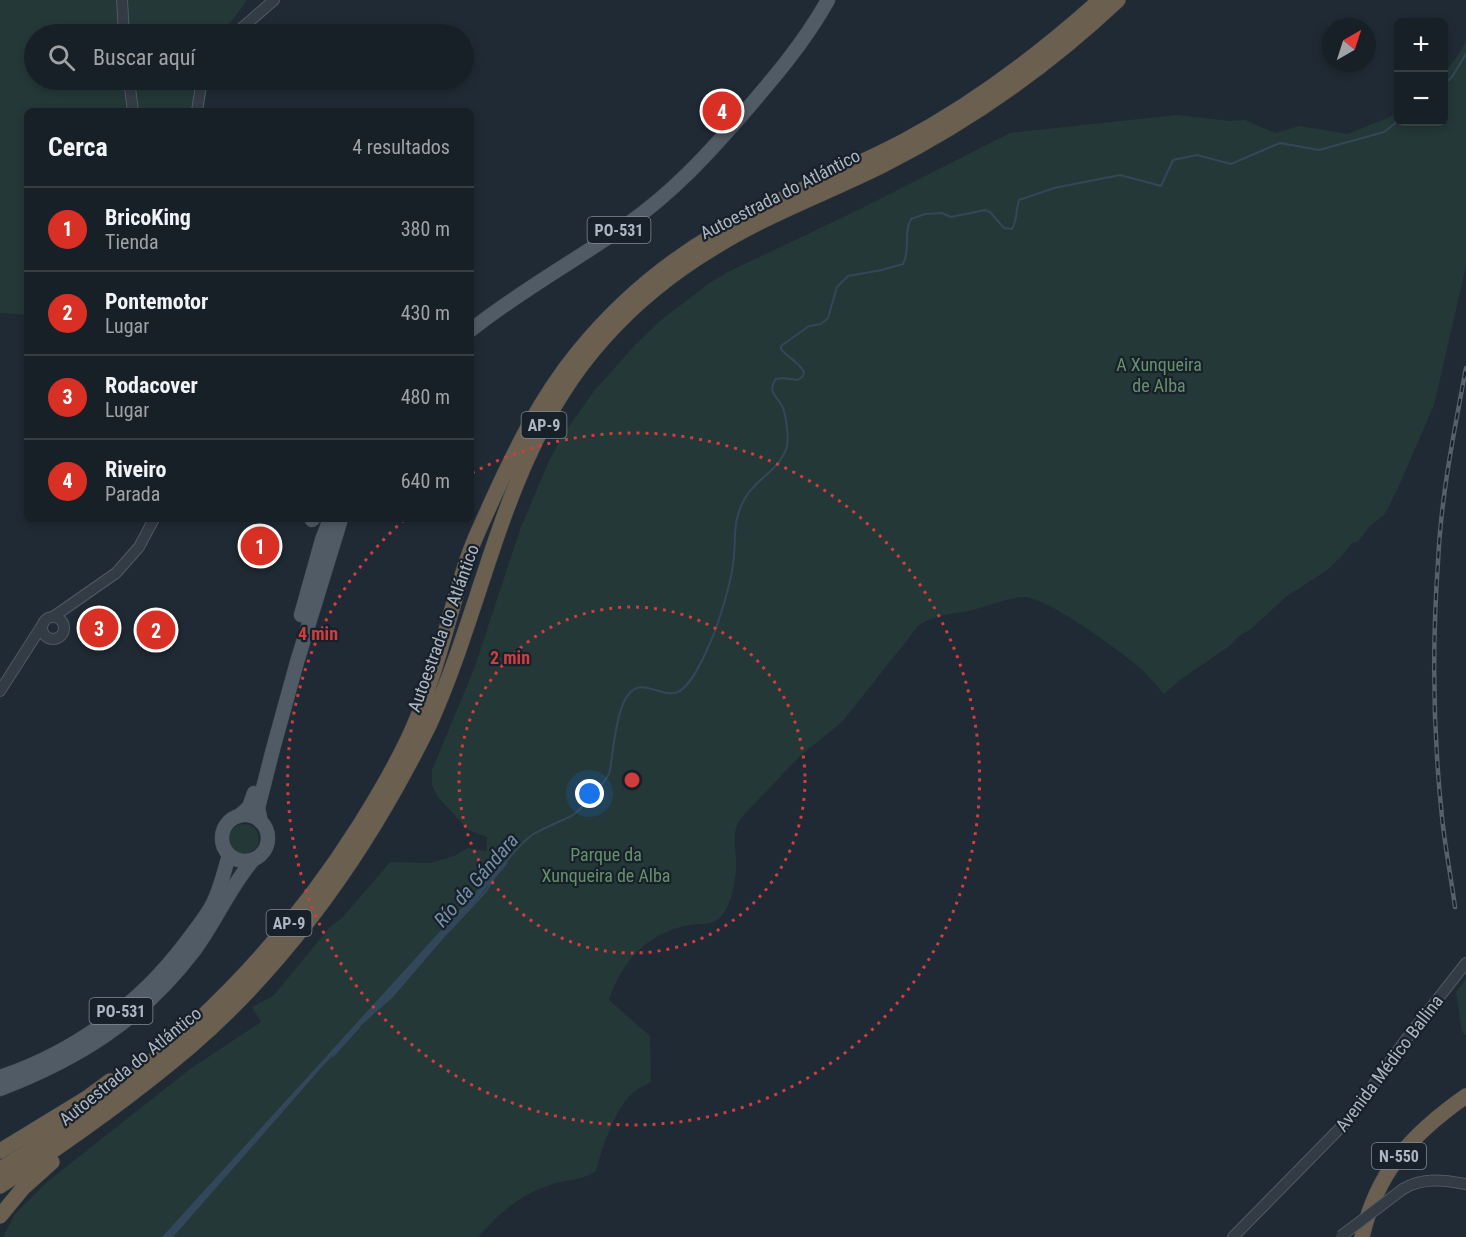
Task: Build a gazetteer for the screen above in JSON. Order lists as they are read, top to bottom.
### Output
{
  "streets": {
    "highway": ["Autoestrada do Atlántico", "AP-9", "N-550"],
    "main road": ["PO-531"],
    "street": ["Avenida Médico Ballina"]
  },
  "water": ["Río da Gándara"],
  "parks": ["A Xunqueira de Alba", "Parque da Xunqueira de Alba"],
  "north": "top right",
  "page": {
    "map_buttons": ["+", "−"],
    "search": "Buscar aquí",
    "pins": [
      "4",
      "1",
      "3",
      "2"
    ],
    "heading": ["Cerca", "4 resultados"],
    "list": [
      {
        "mark": "1",
        "name": "BricoKing",
        "note": "Tienda",
        "value": "380 m"
      },
      {
        "mark": "2",
        "name": "Pontemotor",
        "note": "Lugar",
        "value": "430 m"
      },
      {
        "mark": "3",
        "name": "Rodacover",
        "note": "Lugar",
        "value": "480 m"
      },
      {
        "mark": "4",
        "name": "Riveiro",
        "note": "Parada",
        "value": "640 m"
      }
    ]
  },
  "rings": ["4 min", "2 min"]
}
